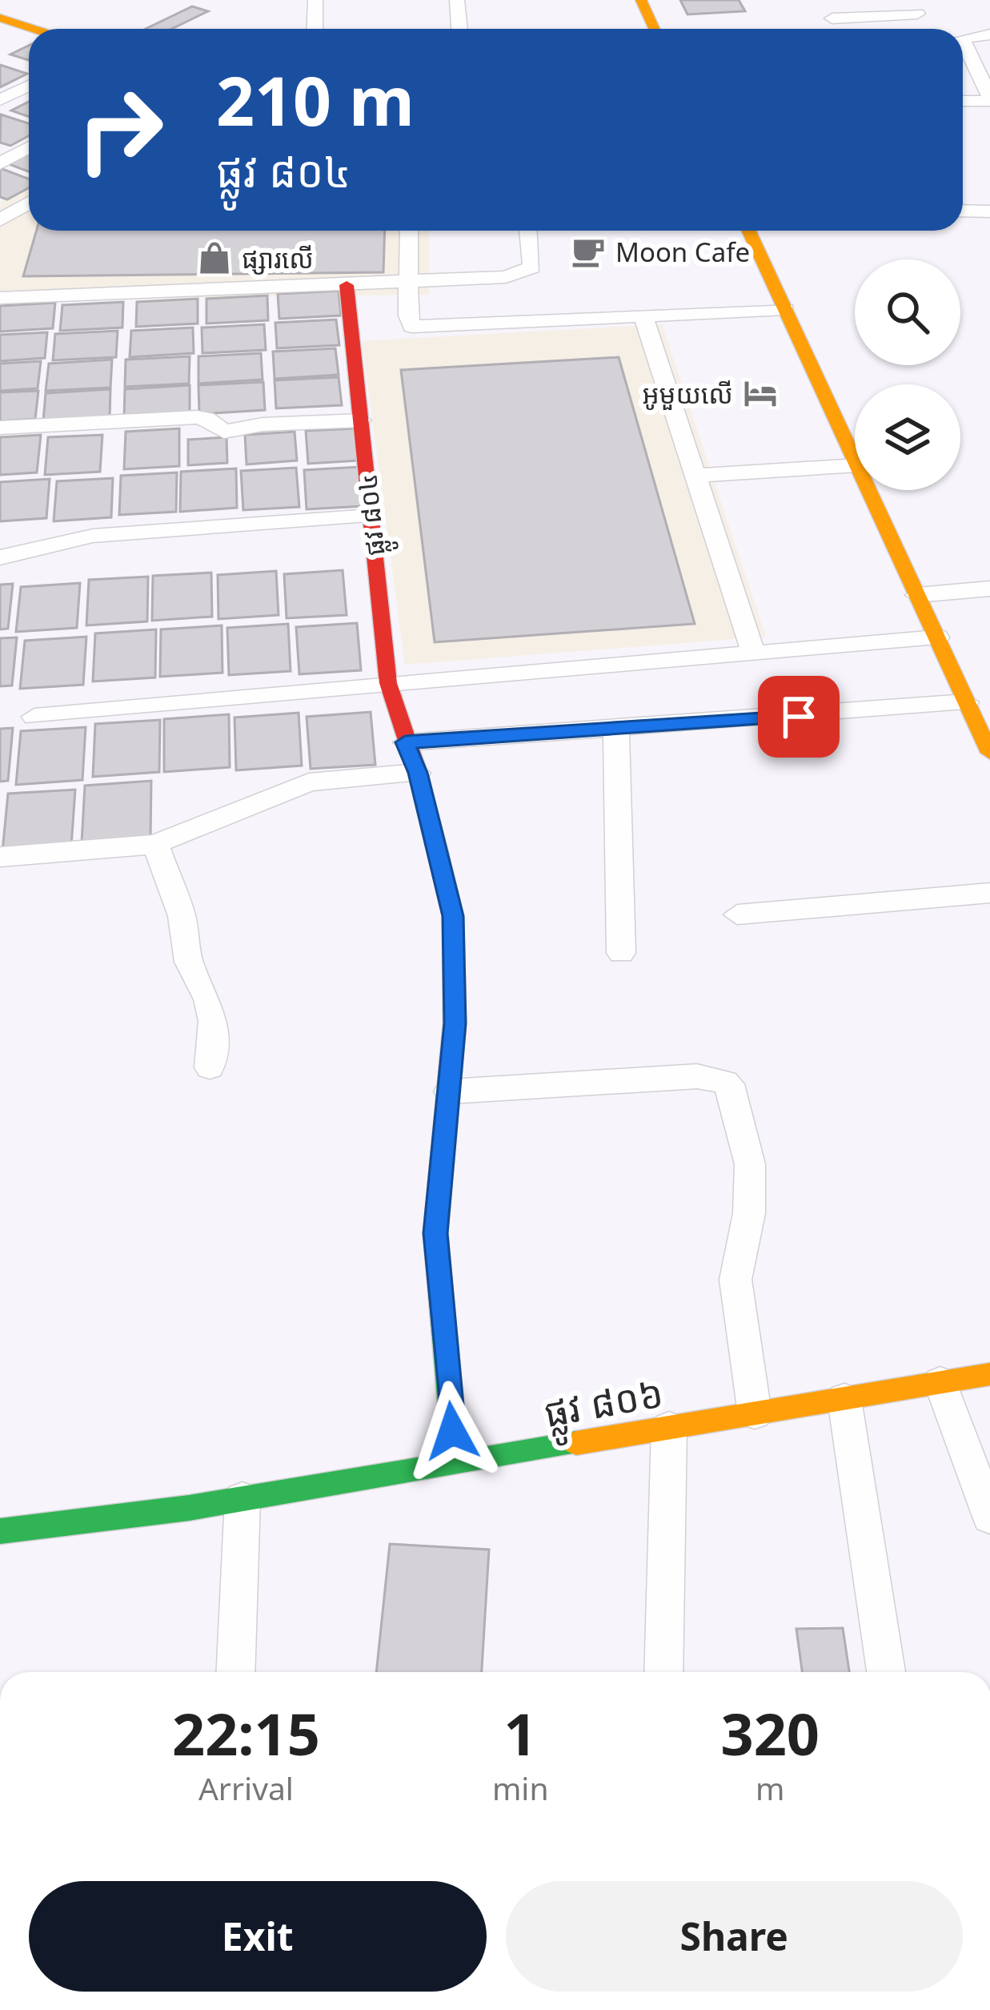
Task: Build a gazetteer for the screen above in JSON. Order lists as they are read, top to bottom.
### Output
{
  "streets": {
    "street": ["ផ្លូវ ៨០៤", "ផ្លូវ ៨០៦"]
  },
  "crossings": [
    ["ផ្លូវ ៨០៤", "ផ្លូវ ៨០៦"]
  ],
  "places": {
    "cafe": ["Moon Cafe"],
    "shop": ["ផ្សារលើ"],
    "hotel": ["អូមួយលេី"]
  },
  "page": {
    "turn": ["210 m", "ផ្លូវ ៨០៤"],
    "eta": [
      "22:15",
      "Arrival",
      "1",
      "min",
      "320",
      "m"
    ],
    "buttons": ["Exit", "Share"]
  }
}
